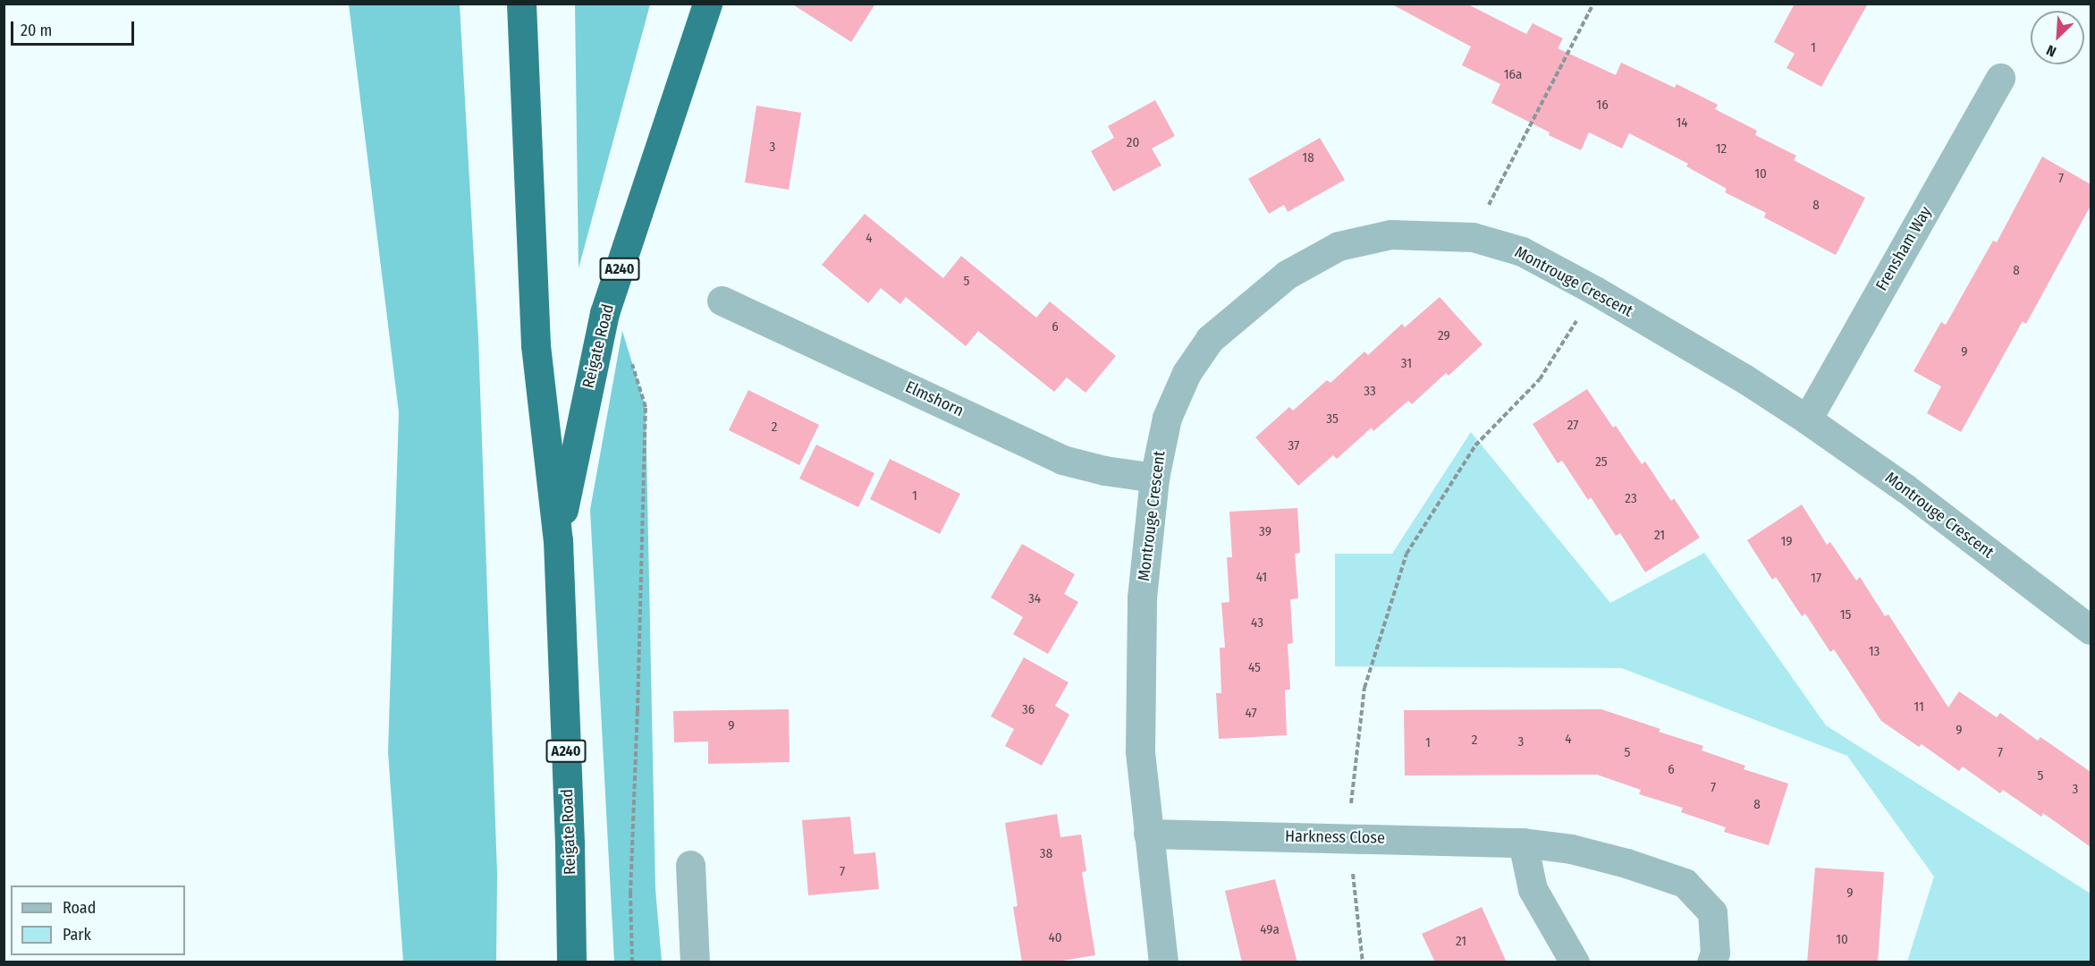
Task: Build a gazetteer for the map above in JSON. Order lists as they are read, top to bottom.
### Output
{
  "streets": {
    "highway": ["A240", "Reigate Road"],
    "street": [
      "Frensham Way",
      "Montrouge Crescent",
      "Elmshorn",
      "Harkness Close"
    ]
  },
  "crossings": [
    ["Frensham Way", "Montrouge Crescent"],
    ["Montrouge Crescent", "Elmshorn"],
    ["Montrouge Crescent", "Harkness Close"]
  ],
  "house_numbers": [
    "1",
    "16a",
    "16",
    "14",
    "20",
    "3",
    "12",
    "18",
    "10",
    "7",
    "8",
    "4",
    "8",
    "5",
    "6",
    "29",
    "9",
    "31",
    "33",
    "35",
    "27",
    "2",
    "37",
    "25",
    "1",
    "23",
    "39",
    "21",
    "19",
    "41",
    "17",
    "34",
    "15",
    "43",
    "13",
    "45",
    "11",
    "36",
    "47",
    "9",
    "9",
    "4",
    "2",
    "3",
    "1",
    "5",
    "7",
    "6",
    "5",
    "7",
    "3",
    "8",
    "38",
    "7",
    "9",
    "49a",
    "40",
    "10",
    "21"
  ],
  "legend": ["Road", "Park"],
  "scale_bar": "20 m",
  "north": "bottom left"
}
